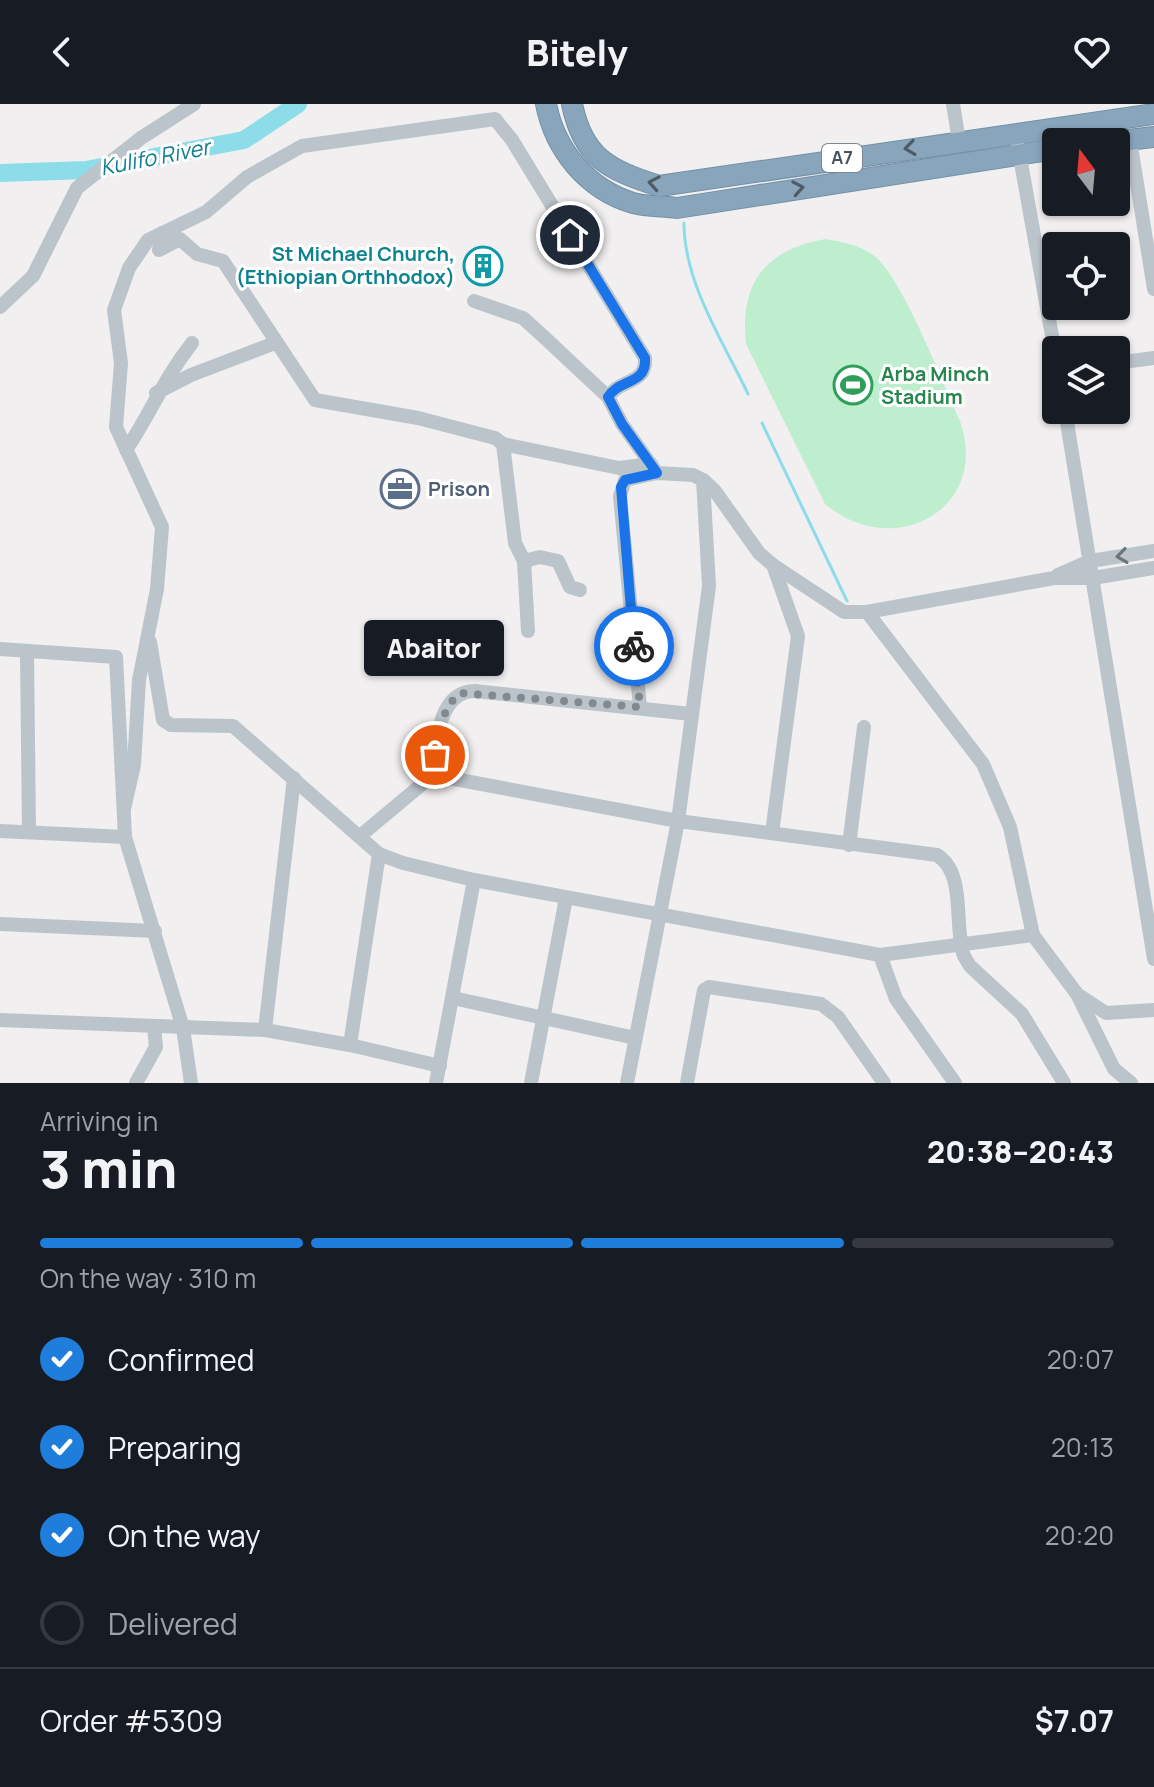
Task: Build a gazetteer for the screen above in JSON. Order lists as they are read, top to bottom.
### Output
{
  "streets": {
    "highway": ["A7"]
  },
  "water": ["Kulifo River"],
  "places": {
    "building": ["St Michael Church, (Ethiopian Orthhodox)"],
    "sports": ["Arba Minch Stadium"],
    "office": ["Prison"],
    "other": ["Abaitor"]
  },
  "north": "top",
  "page": {
    "header": "Bitely",
    "bubble": "Abaitor",
    "heading": ["3 min", "Arriving in", "20:38–20:43"],
    "panel": ["Order #5309", "$7.07"],
    "bar": "On the way · 310 m",
    "list": [
      ["Confirmed", "20:07"],
      ["Preparing", "20:13"],
      ["On the way", "20:20"],
      "Delivered"
    ]
  }
}
